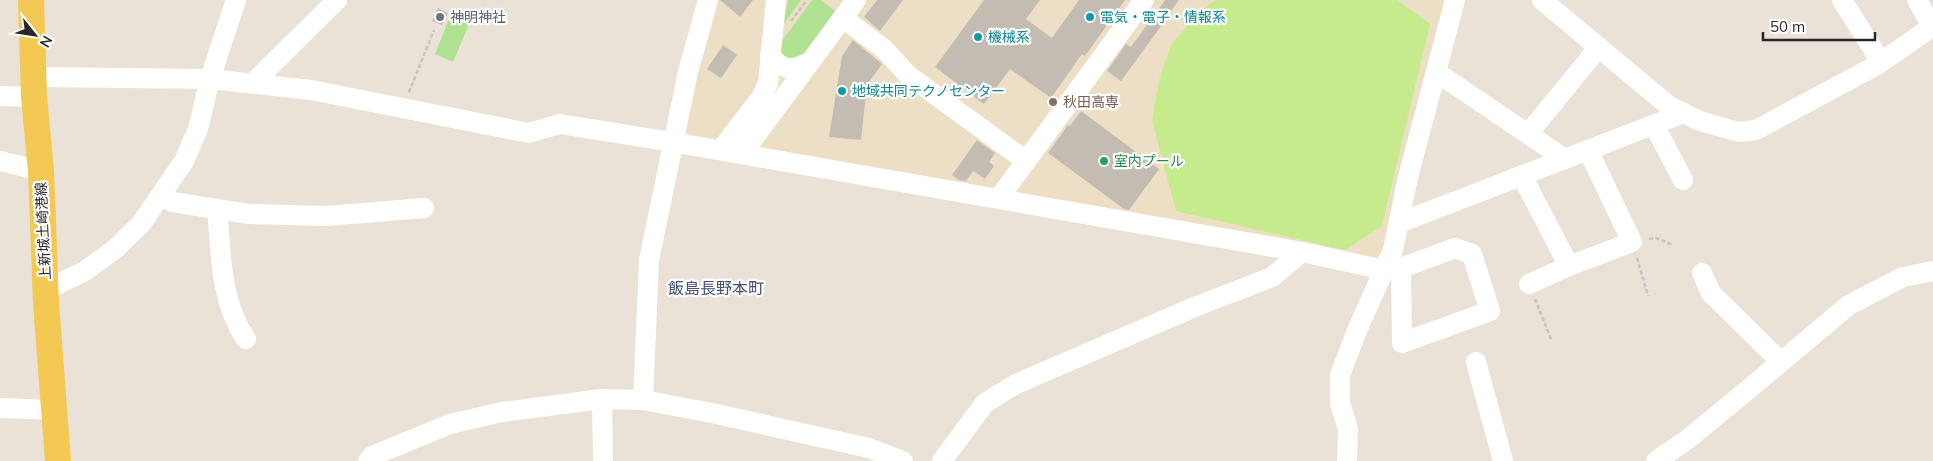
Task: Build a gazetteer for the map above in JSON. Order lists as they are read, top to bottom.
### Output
{
  "streets": {
    "main road": ["上新城土崎港線"]
  },
  "districts": ["飯島長野本町"],
  "places": [
    "神明神社",
    "電気・電子・情報系",
    "機械系",
    "地域共同テクノセンター",
    "秋田高専",
    "室内プール"
  ],
  "scale_bar": "50 m",
  "north": "bottom right"
}
